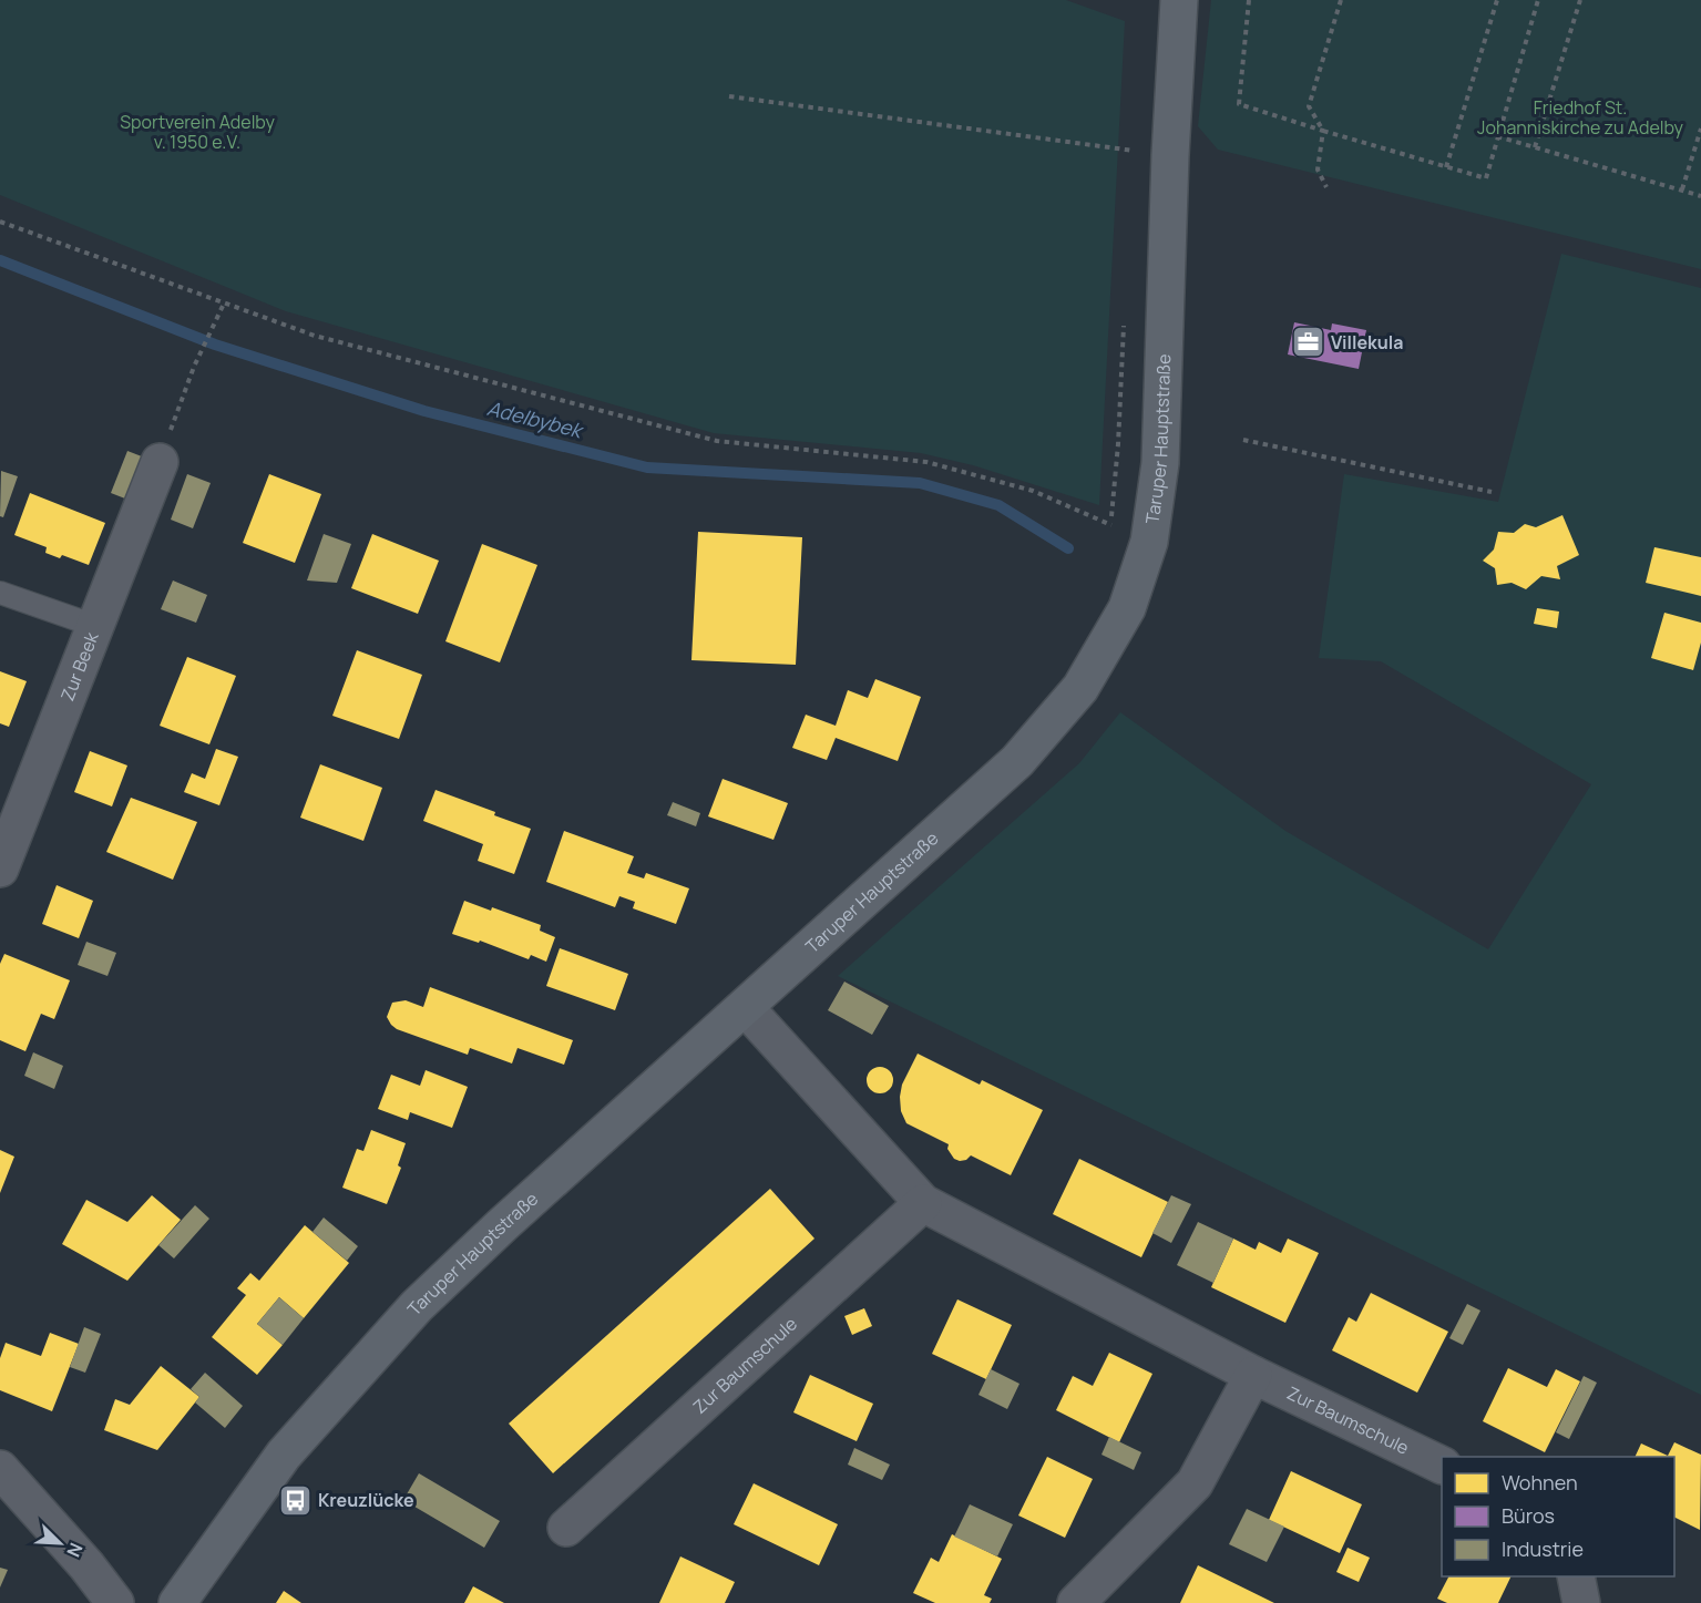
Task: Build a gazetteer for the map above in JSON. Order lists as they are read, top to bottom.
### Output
{
  "streets": {
    "street": ["Taruper Hauptstraße", "Zur Beek", "Zur Baumschule"]
  },
  "crossings": [
    ["Taruper Hauptstraße", "Zur Baumschule"]
  ],
  "water": ["Adelbybek"],
  "parks": ["Friedhof St. Johanniskirche zu Adelby", "Sportverein Adelby v. 1950 e.V."],
  "places": {
    "office": ["Villekula"],
    "bus stop": ["Kreuzlücke"]
  },
  "legend": ["Wohnen", "Büros", "Industrie"],
  "north": "bottom right"
}
